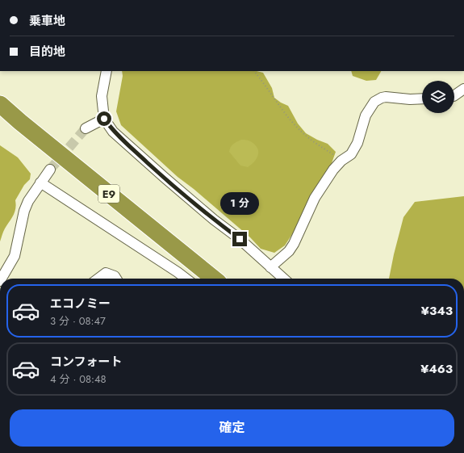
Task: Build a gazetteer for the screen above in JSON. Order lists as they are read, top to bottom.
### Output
{
  "streets": {
    "highway": ["E9"]
  },
  "page": {
    "banner": ["乗車地", "目的地"],
    "bubble": "1 分",
    "list": [
      {
        "name": "エコノミー",
        "note": "3 分 · 08:47",
        "value": "¥343"
      },
      {
        "name": "コンフォート",
        "note": "4 分 · 08:48",
        "value": "¥463"
      }
    ],
    "buttons": "確定"
  }
}
